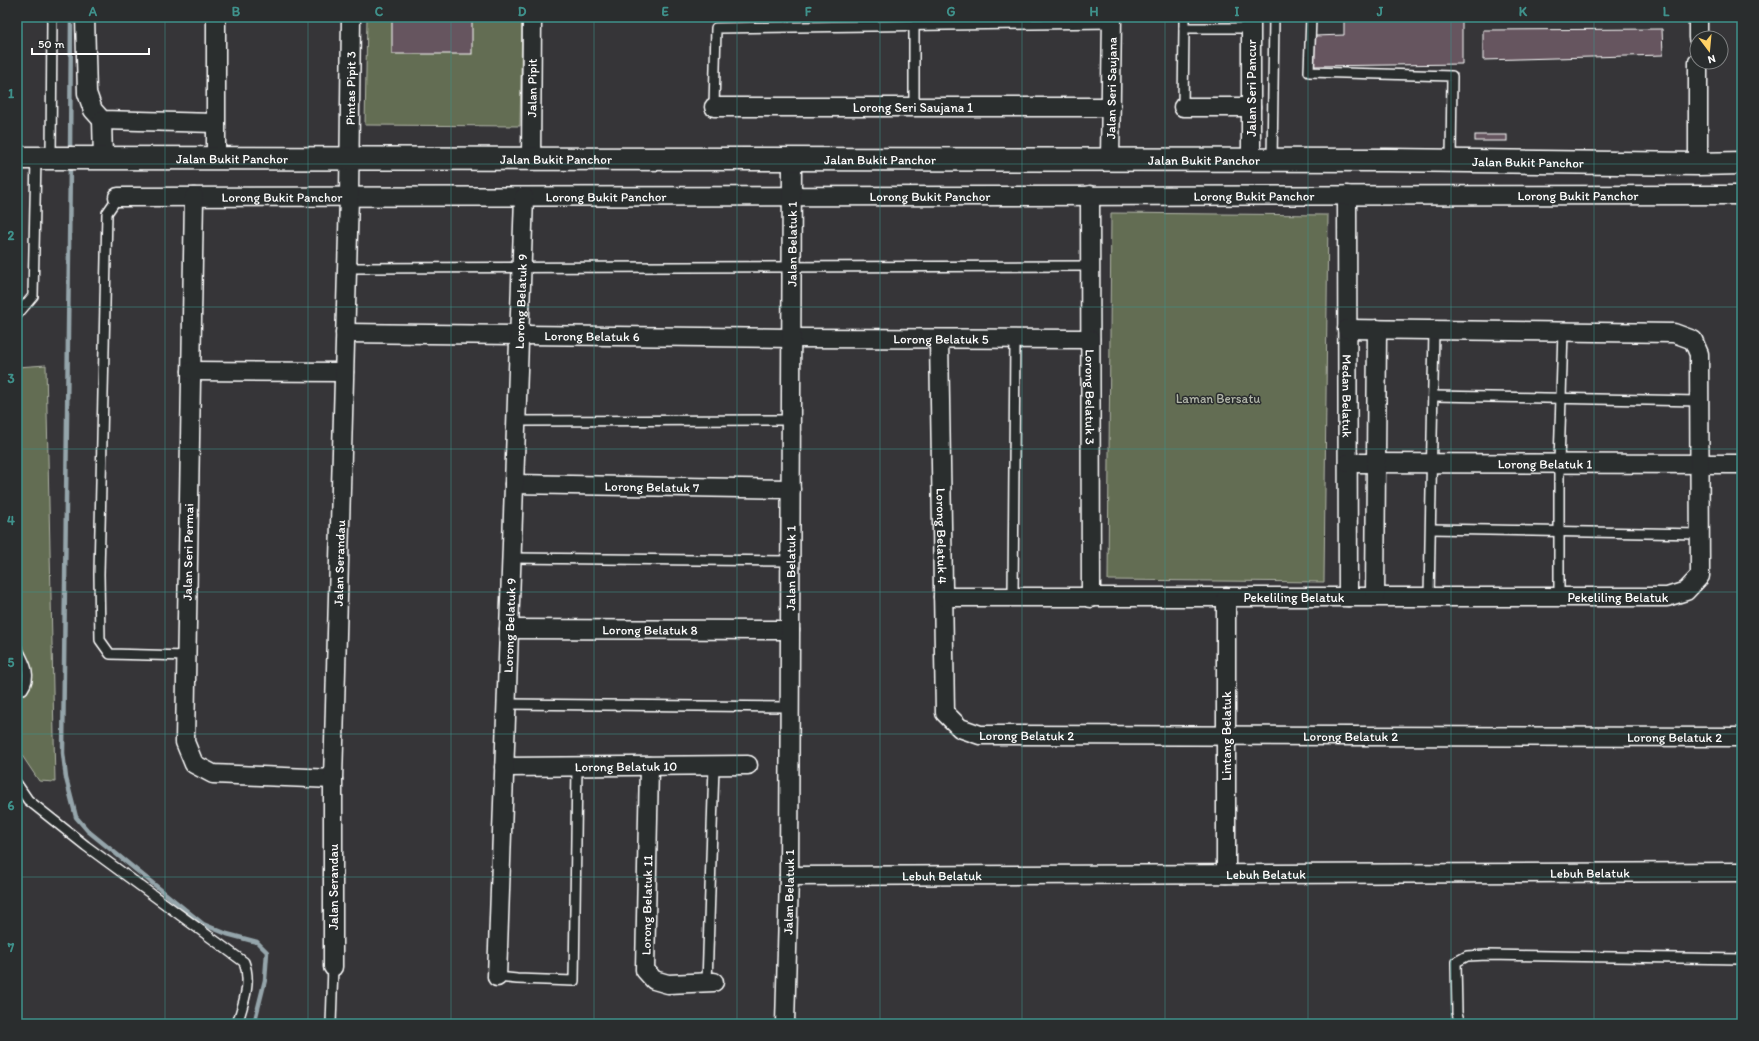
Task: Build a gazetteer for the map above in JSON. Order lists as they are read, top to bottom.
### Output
{
  "streets": {
    "main road": ["Jalan Bukit Panchor"],
    "street": [
      "Pintas Pipit 3",
      "Jalan Pipit",
      "Jalan Seri Saujana",
      "Jalan Seri Pancur",
      "Lorong Seri Saujana 1",
      "Lorong Bukit Panchor",
      "Jalan Belatuk 1",
      "Lorong Belatuk 9",
      "Lorong Belatuk 6",
      "Lorong Belatuk 5",
      "Medan Belatuk",
      "Lorong Belatuk 3",
      "Lorong Belatuk 1",
      "Lorong Belatuk 7",
      "Lorong Belatuk 4",
      "Jalan Seri Permai",
      "Jalan Serandau",
      "Pekeliling Belatuk",
      "Lorong Belatuk 8",
      "Lorong Belatuk 2",
      "Lintang Belatuk",
      "Lorong Belatuk 10",
      "Lebuh Belatuk",
      "Lorong Belatuk 11"
    ]
  },
  "crossings": [
    ["Pintas Pipit 3", "Jalan Bukit Panchor"],
    ["Pintas Pipit 3", "Jalan Serandau"],
    ["Jalan Pipit", "Jalan Bukit Panchor"],
    ["Jalan Seri Saujana", "Lorong Seri Saujana 1"],
    ["Jalan Seri Saujana", "Jalan Bukit Panchor"],
    ["Jalan Seri Pancur", "Jalan Bukit Panchor"],
    ["Jalan Bukit Panchor", "Jalan Belatuk 1"],
    ["Jalan Bukit Panchor", "Jalan Serandau"],
    ["Lorong Bukit Panchor", "Jalan Belatuk 1"],
    ["Lorong Bukit Panchor", "Lorong Belatuk 9"],
    ["Lorong Bukit Panchor", "Medan Belatuk"],
    ["Lorong Bukit Panchor", "Lorong Belatuk 3"],
    ["Lorong Bukit Panchor", "Jalan Seri Permai"],
    ["Lorong Bukit Panchor", "Jalan Serandau"],
    ["Jalan Belatuk 1", "Lorong Belatuk 6"],
    ["Jalan Belatuk 1", "Lorong Belatuk 5"],
    ["Jalan Belatuk 1", "Lorong Belatuk 7"],
    ["Jalan Belatuk 1", "Lorong Belatuk 8"],
    ["Jalan Belatuk 1", "Lebuh Belatuk"],
    ["Lorong Belatuk 9", "Lorong Belatuk 6"],
    ["Lorong Belatuk 9", "Lorong Belatuk 7"],
    ["Lorong Belatuk 9", "Lorong Belatuk 8"],
    ["Lorong Belatuk 9", "Lorong Belatuk 10"],
    ["Lorong Belatuk 6", "Lorong Belatuk 5"],
    ["Lorong Belatuk 6", "Jalan Serandau"],
    ["Lorong Belatuk 5", "Lorong Belatuk 3"],
    ["Lorong Belatuk 5", "Lorong Belatuk 4"],
    ["Medan Belatuk", "Lorong Belatuk 1"],
    ["Medan Belatuk", "Pekeliling Belatuk"],
    ["Lorong Belatuk 3", "Pekeliling Belatuk"],
    ["Lorong Belatuk 1", "Pekeliling Belatuk"],
    ["Lorong Belatuk 4", "Pekeliling Belatuk"],
    ["Lorong Belatuk 4", "Lorong Belatuk 2"],
    ["Jalan Seri Permai", "Jalan Serandau"],
    ["Pekeliling Belatuk", "Lintang Belatuk"],
    ["Lorong Belatuk 2", "Lintang Belatuk"],
    ["Lintang Belatuk", "Lebuh Belatuk"],
    ["Lorong Belatuk 10", "Lorong Belatuk 11"]
  ],
  "parks": ["Laman Bersatu"],
  "scale_bar": "50 m",
  "north": "bottom",
  "grid": {
    "columns": [
      "A",
      "B",
      "C",
      "D",
      "E",
      "F",
      "G",
      "H",
      "I",
      "J",
      "K",
      "L"
    ],
    "rows": [
      "1",
      "2",
      "3",
      "4",
      "5",
      "6",
      "7"
    ]
  }
}
